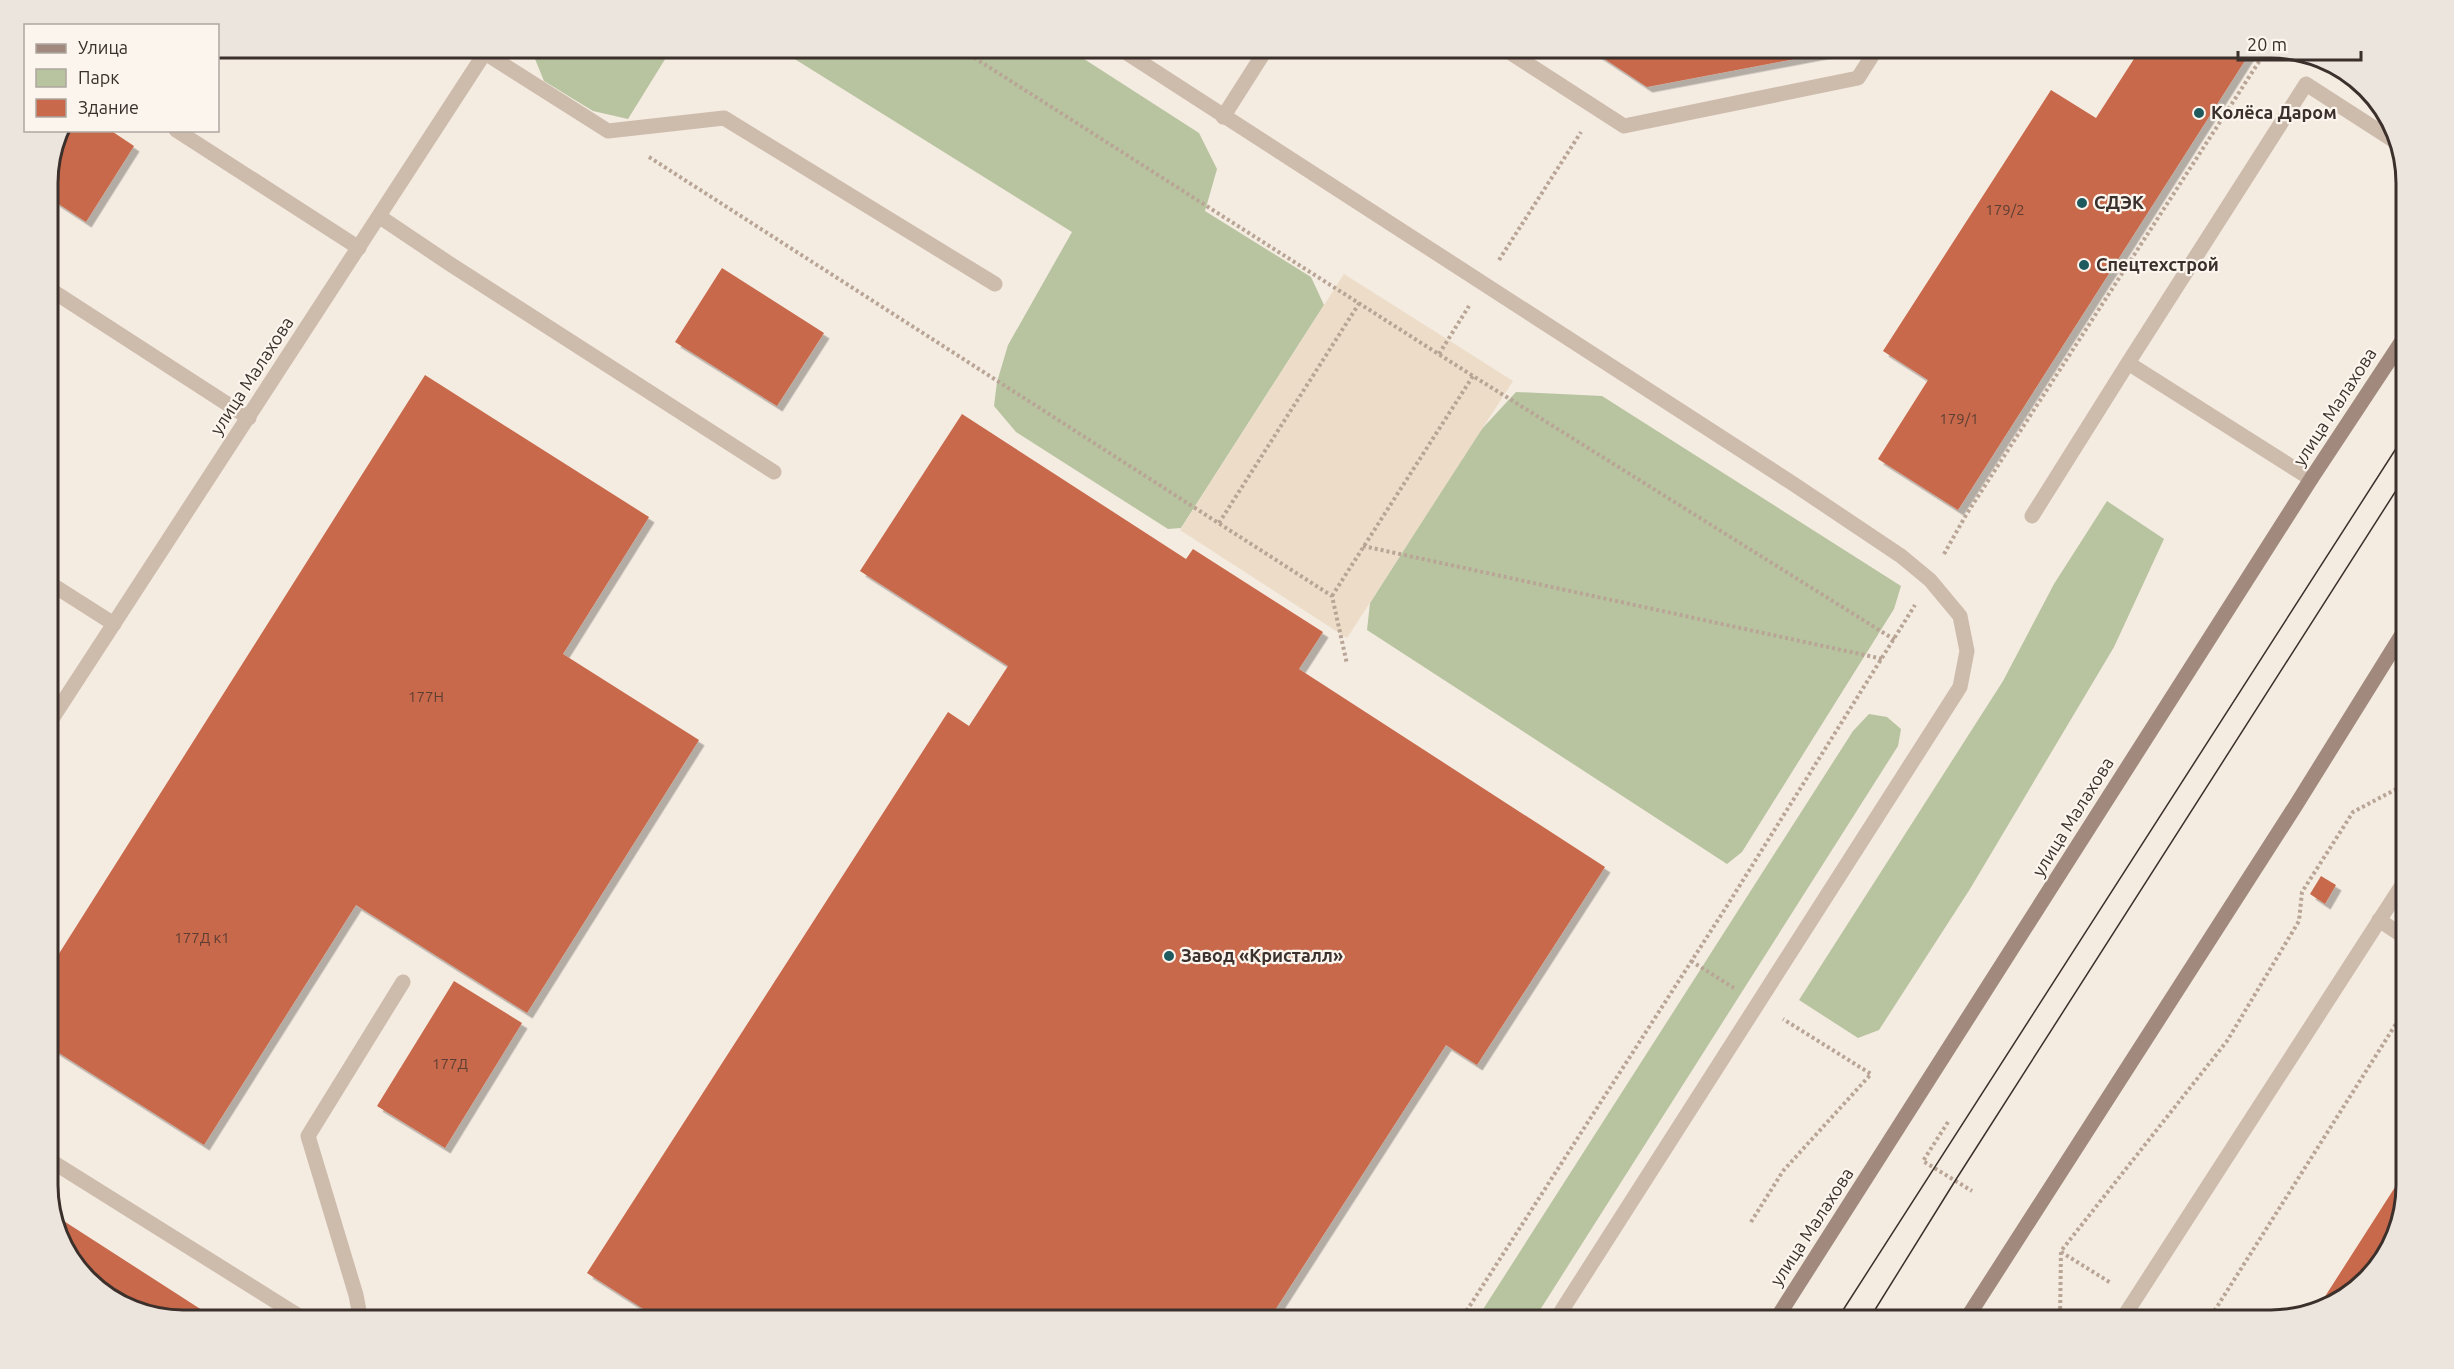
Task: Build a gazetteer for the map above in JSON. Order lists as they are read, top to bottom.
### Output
{
  "streets": {
    "main road": ["улица Малахова"]
  },
  "places": [
    "Колёса Даром",
    "СДЭК",
    "Спецтехстрой",
    "Завод «Кристалл»"
  ],
  "house_numbers": [
    "179/2",
    "179/1",
    "177Н",
    "177Д к1",
    "177Д"
  ],
  "legend": ["Улица", "Парк", "Здание"],
  "scale_bar": "20 m"
}
